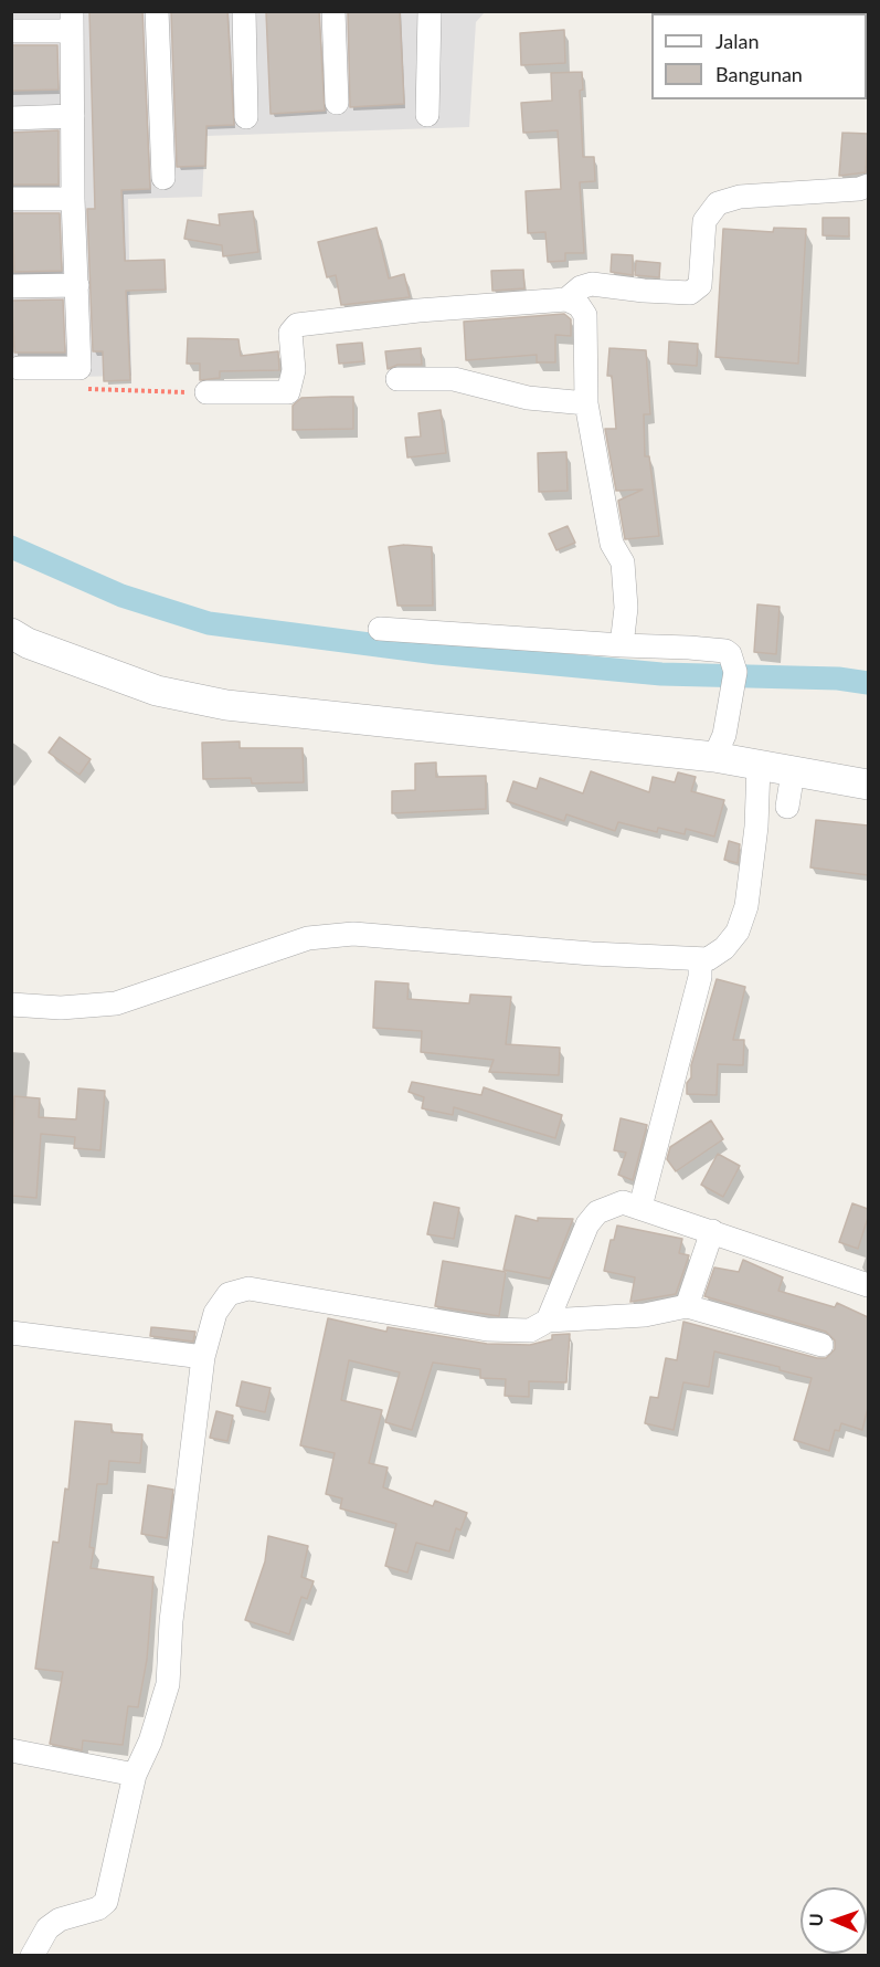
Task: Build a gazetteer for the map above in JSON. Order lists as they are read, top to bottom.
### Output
{
  "legend": ["Jalan", "Bangunan"],
  "north": "left"
}
